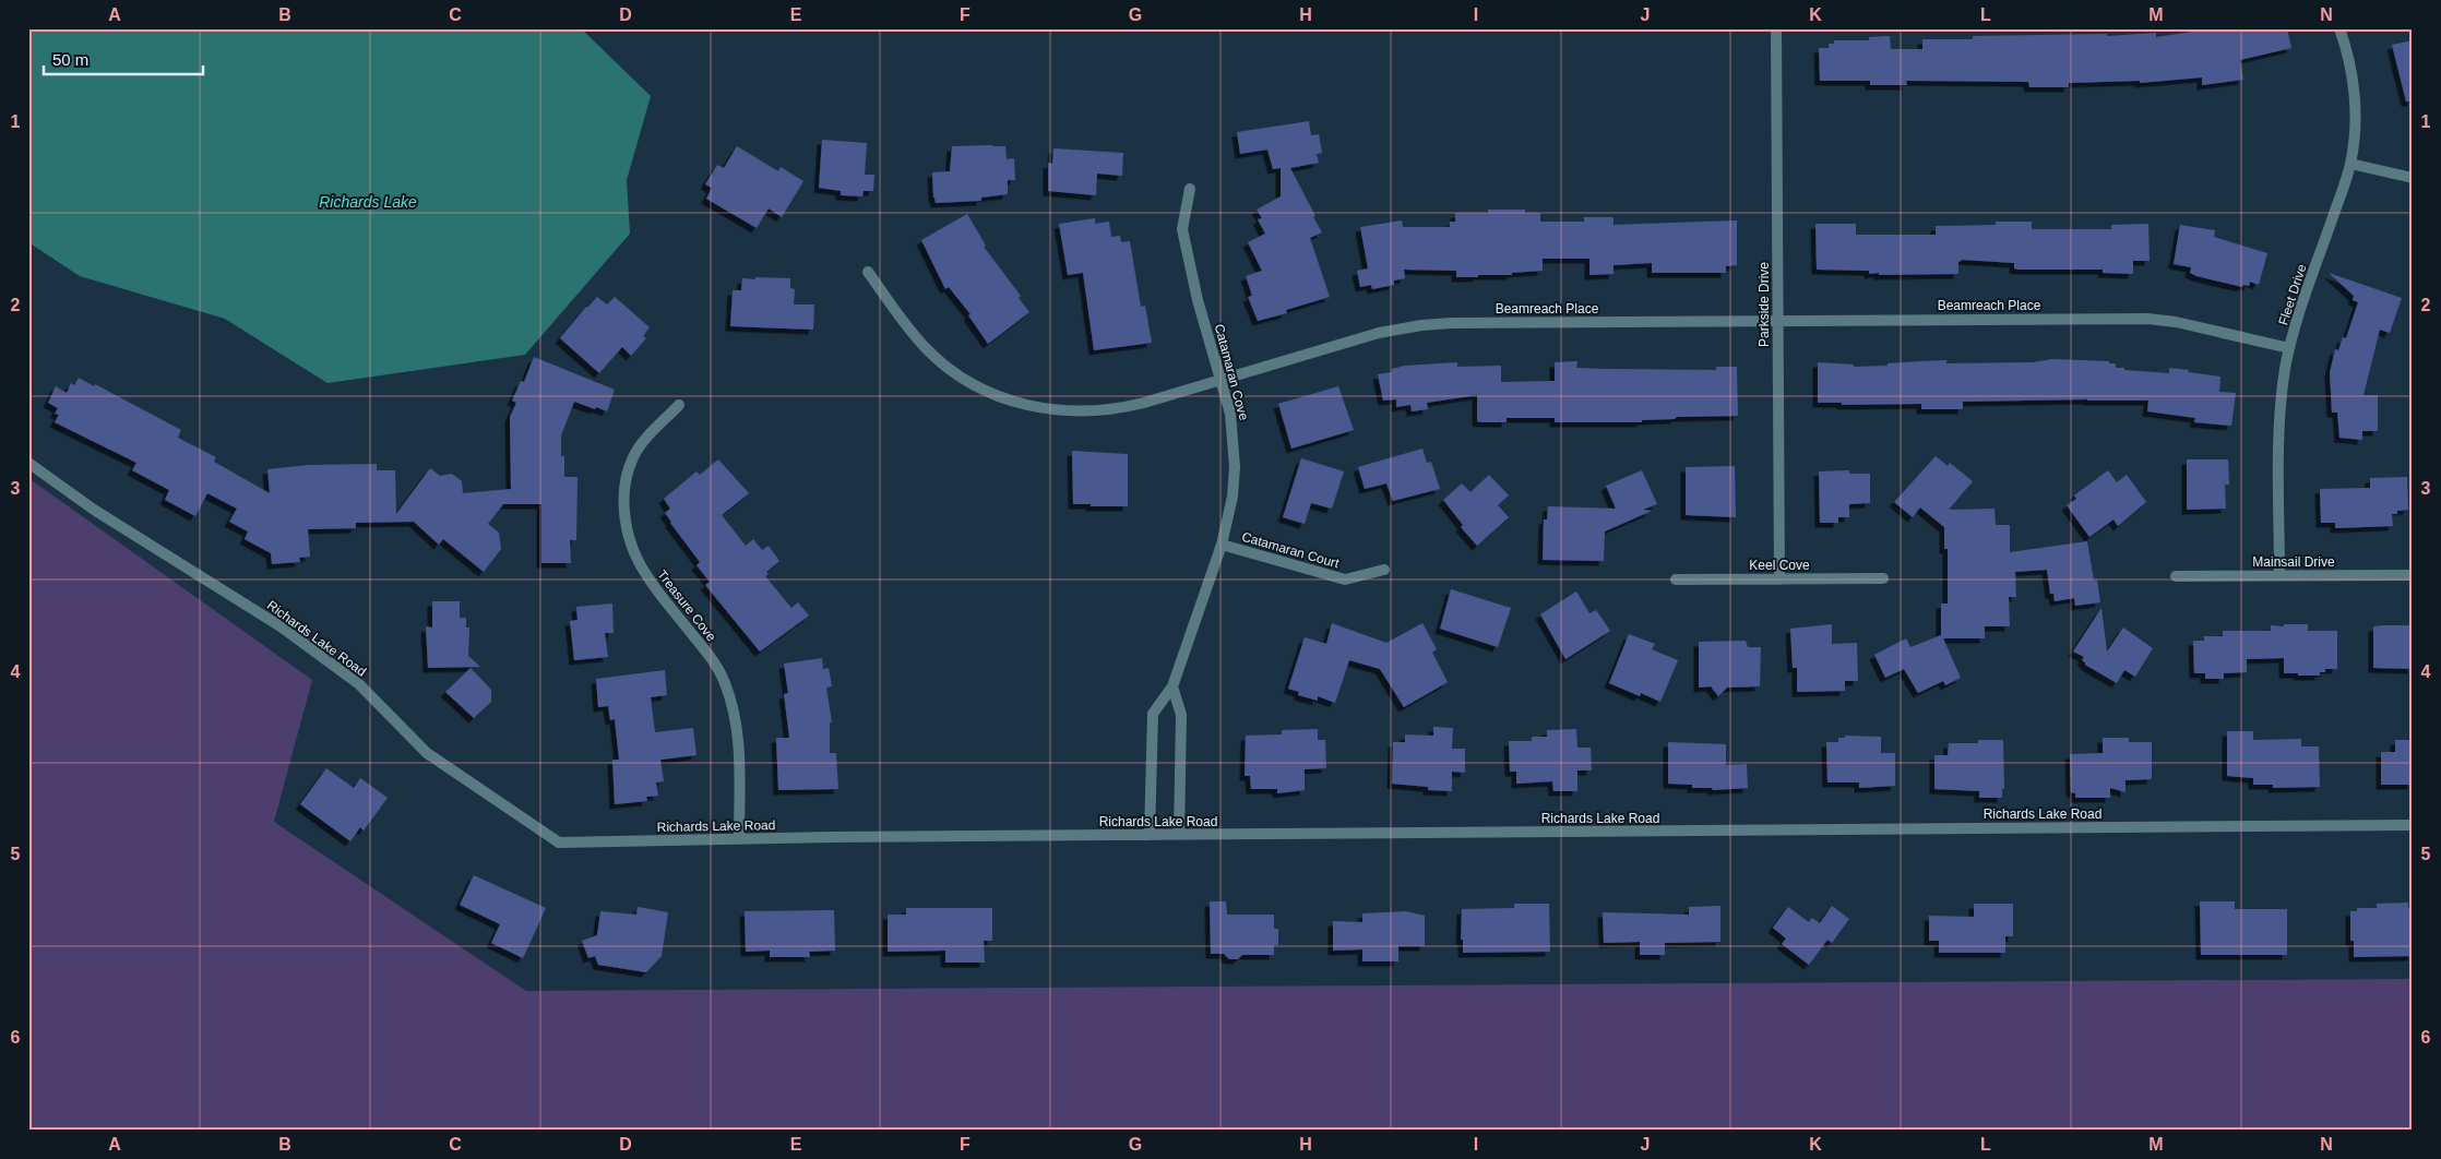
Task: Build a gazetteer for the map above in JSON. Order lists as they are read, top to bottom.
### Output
{
  "streets": {
    "street": [
      "Fleet Drive",
      "Parkside Drive",
      "Beamreach Place",
      "Catamaran Cove",
      "Catamaran Court",
      "Mainsail Drive",
      "Keel Cove",
      "Treasure Cove",
      "Richards Lake Road"
    ]
  },
  "crossings": [
    ["Fleet Drive", "Beamreach Place"],
    ["Fleet Drive", "Mainsail Drive"],
    ["Parkside Drive", "Beamreach Place"],
    ["Parkside Drive", "Keel Cove"],
    ["Beamreach Place", "Catamaran Cove"],
    ["Catamaran Cove", "Catamaran Court"],
    ["Catamaran Cove", "Richards Lake Road"],
    ["Treasure Cove", "Richards Lake Road"]
  ],
  "water": ["Richards Lake"],
  "scale_bar": "50 m",
  "grid": {
    "columns": [
      "A",
      "B",
      "C",
      "D",
      "E",
      "F",
      "G",
      "H",
      "I",
      "J",
      "K",
      "L",
      "M",
      "N"
    ],
    "rows": [
      "1",
      "2",
      "3",
      "4",
      "5",
      "6"
    ]
  }
}
